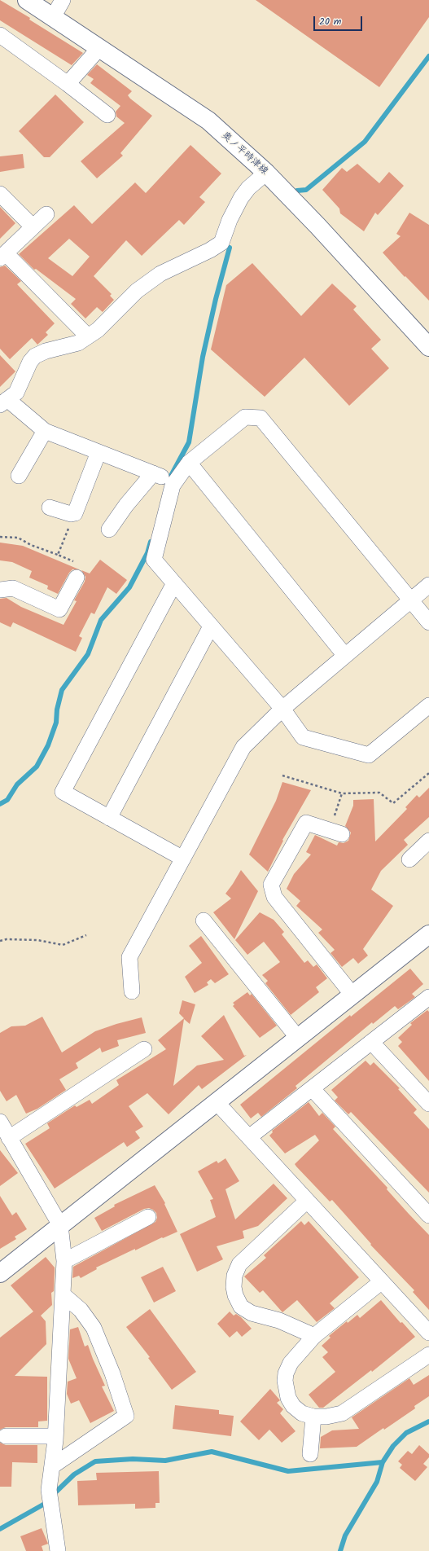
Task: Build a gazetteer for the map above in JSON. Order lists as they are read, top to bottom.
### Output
{
  "streets": {
    "street": ["奥ノ平時津線"]
  },
  "scale_bar": "20 m"
}
